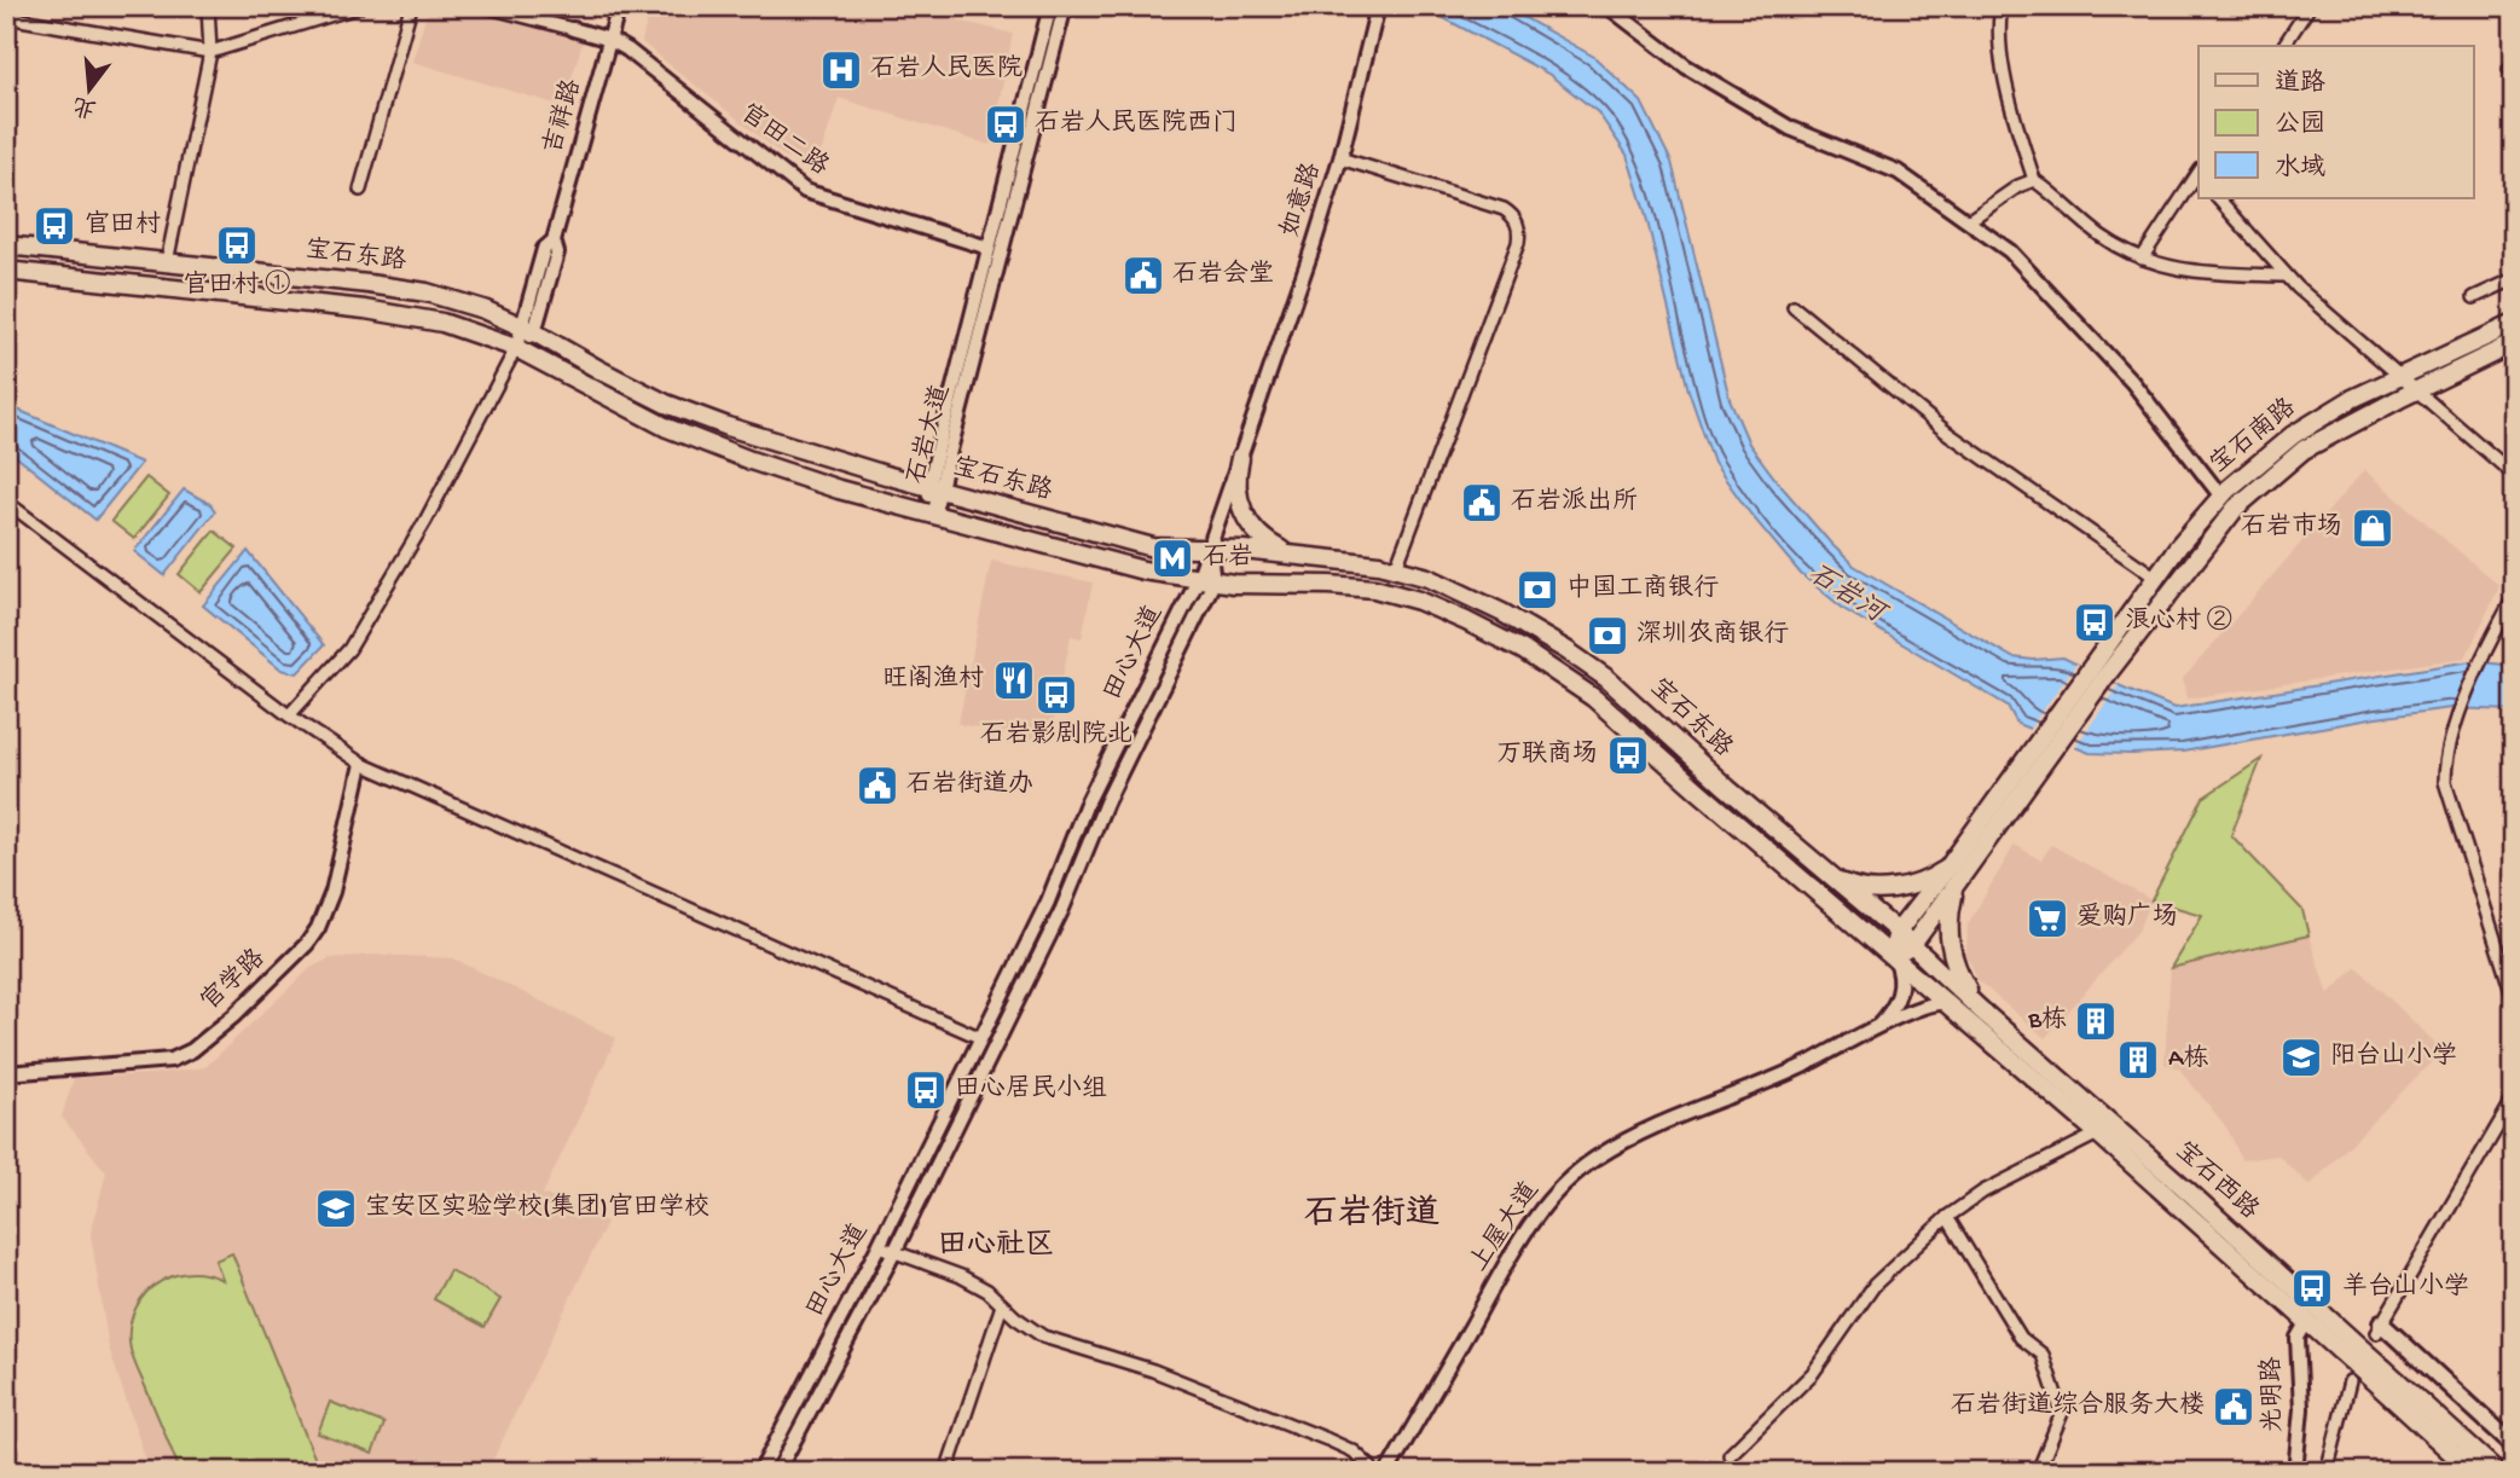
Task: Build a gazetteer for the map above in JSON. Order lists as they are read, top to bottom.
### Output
{
  "streets": {
    "main road": ["宝石东路", "宝石南路", "宝石西路"],
    "street": [
      "吉祥路",
      "官田二路",
      "如意路",
      "石岩大道",
      "田心大道",
      "官学路",
      "上屋大道",
      "光明路"
    ]
  },
  "crossings": [
    ["吉祥路", "官田二路"],
    ["吉祥路", "宝石东路"],
    ["官田二路", "石岩大道"],
    ["如意路", "宝石东路"],
    ["如意路", "田心大道"],
    ["宝石东路", "石岩大道"],
    ["宝石东路", "田心大道"],
    ["宝石东路", "宝石西路"],
    ["宝石东路", "上屋大道"],
    ["宝石西路", "上屋大道"],
    ["宝石西路", "光明路"]
  ],
  "districts": ["石岩街道", "田心社区"],
  "water": ["石岩河"],
  "places": {
    "hospital": ["石岩人民医院"],
    "bus stop": [
      "石岩人民医院西门",
      "官田村",
      "官田村 ①",
      "浪心村 ②",
      "石岩影剧院北",
      "万联商场",
      "田心居民小组",
      "羊台山小学"
    ],
    "public building": [
      "石岩会堂",
      "石岩派出所",
      "石岩街道办",
      "石岩街道综合服务大楼"
    ],
    "shop": ["石岩市场"],
    "metro station": ["石岩"],
    "bank": ["中国工商银行", "深圳农商银行"],
    "restaurant": ["旺阁渔村"],
    "supermarket": ["爱购广场"],
    "building": ["B栋", "A栋"],
    "school or university": ["阳台山小学", "宝安区实验学校(集团)官田学校"]
  },
  "legend": ["道路", "公园", "水域"],
  "north": "bottom"
}
